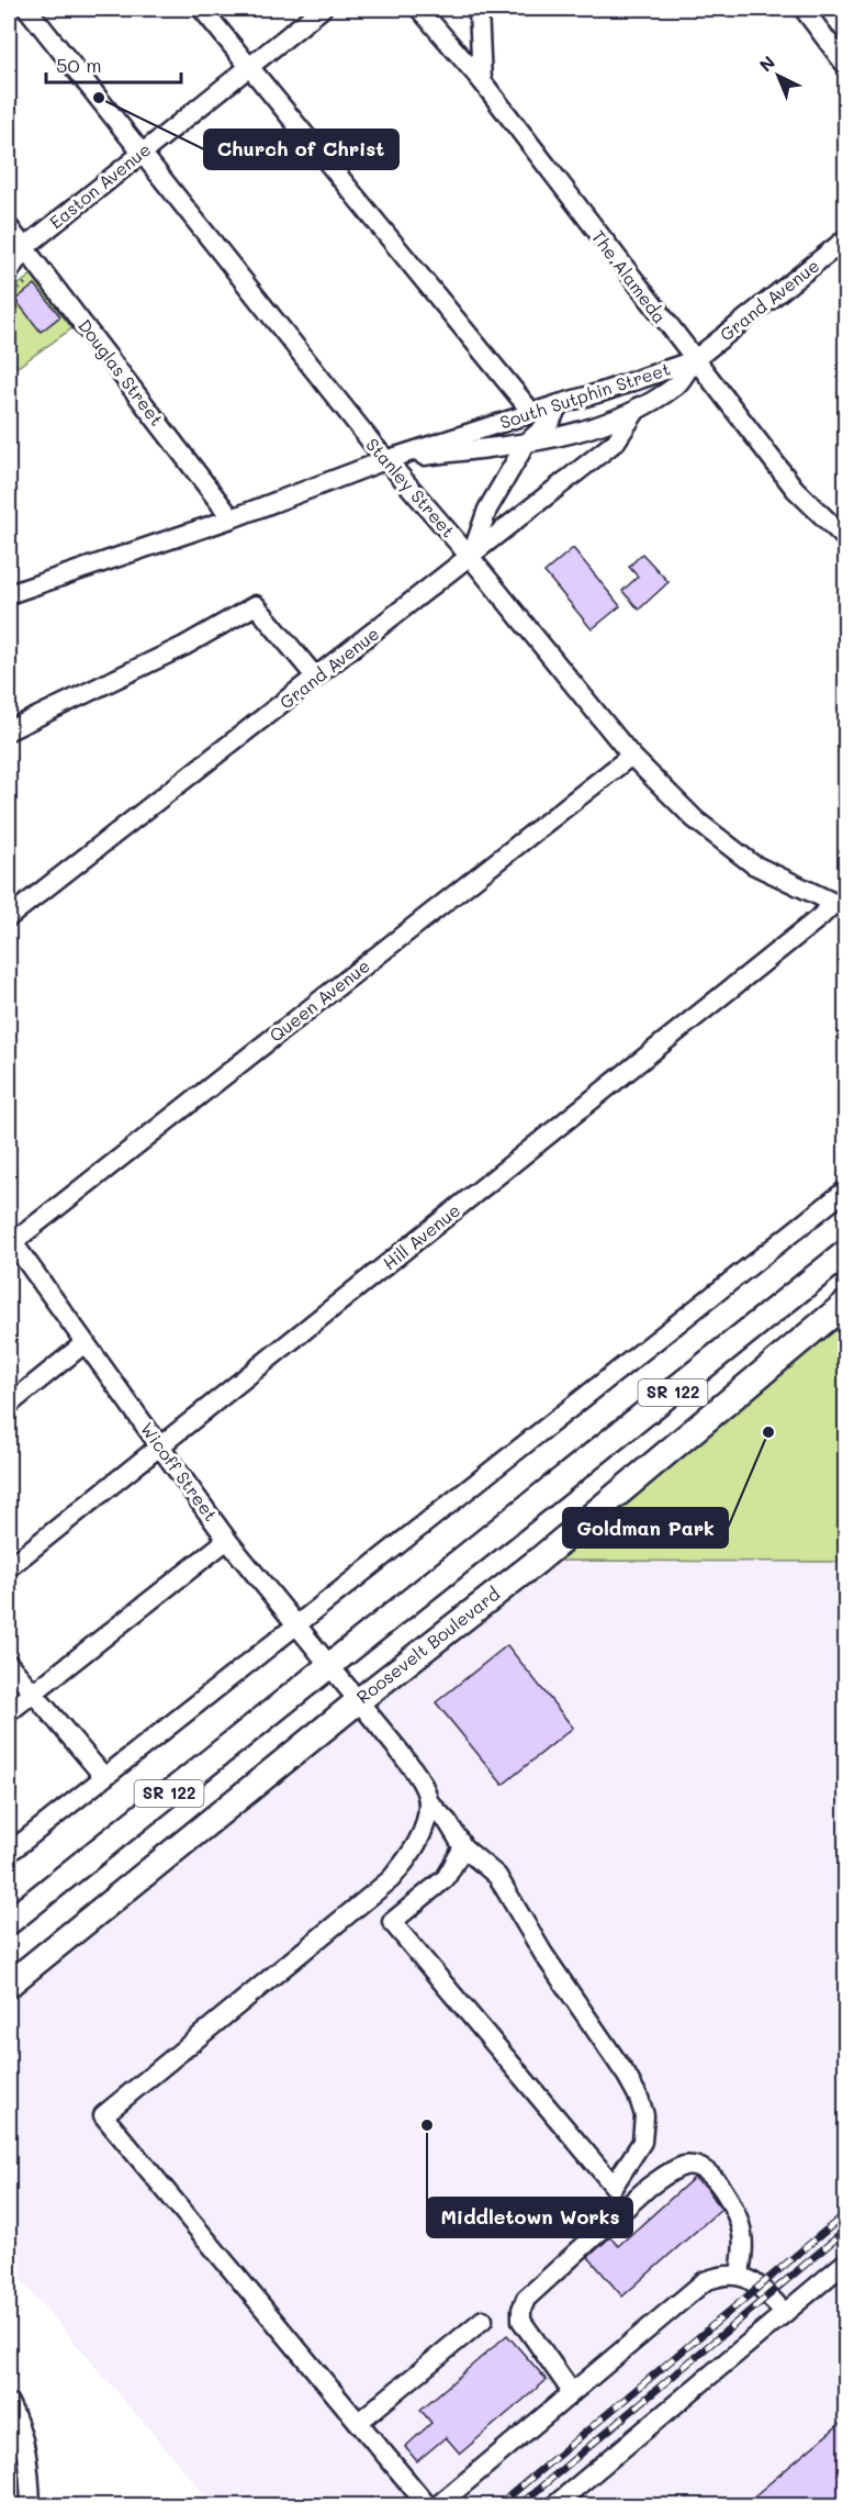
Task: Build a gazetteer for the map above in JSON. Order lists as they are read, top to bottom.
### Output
{
  "streets": {
    "main road": ["SR 122", "Roosevelt Boulevard"],
    "street": [
      "Easton Avenue",
      "The Alameda",
      "Grand Avenue",
      "Douglas Street",
      "South Sutphin Street",
      "Stanley Street",
      "Queen Avenue",
      "Hill Avenue",
      "Wicoff Street"
    ]
  },
  "crossings": [
    ["Easton Avenue", "Douglas Street"],
    ["Easton Avenue", "Stanley Street"],
    ["The Alameda", "Grand Avenue"],
    ["The Alameda", "South Sutphin Street"],
    ["Grand Avenue", "South Sutphin Street"],
    ["Grand Avenue", "Stanley Street"],
    ["Douglas Street", "South Sutphin Street"],
    ["South Sutphin Street", "Stanley Street"],
    ["Stanley Street", "Queen Avenue"],
    ["Stanley Street", "Hill Avenue"],
    ["Queen Avenue", "Wicoff Street"],
    ["Hill Avenue", "Wicoff Street"],
    ["SR 122", "Wicoff Street"],
    ["Wicoff Street", "Roosevelt Boulevard"]
  ],
  "places": ["Church of Christ", "Goldman Park", "Middletown Works"],
  "scale_bar": "50 m",
  "north": "top left"
}
